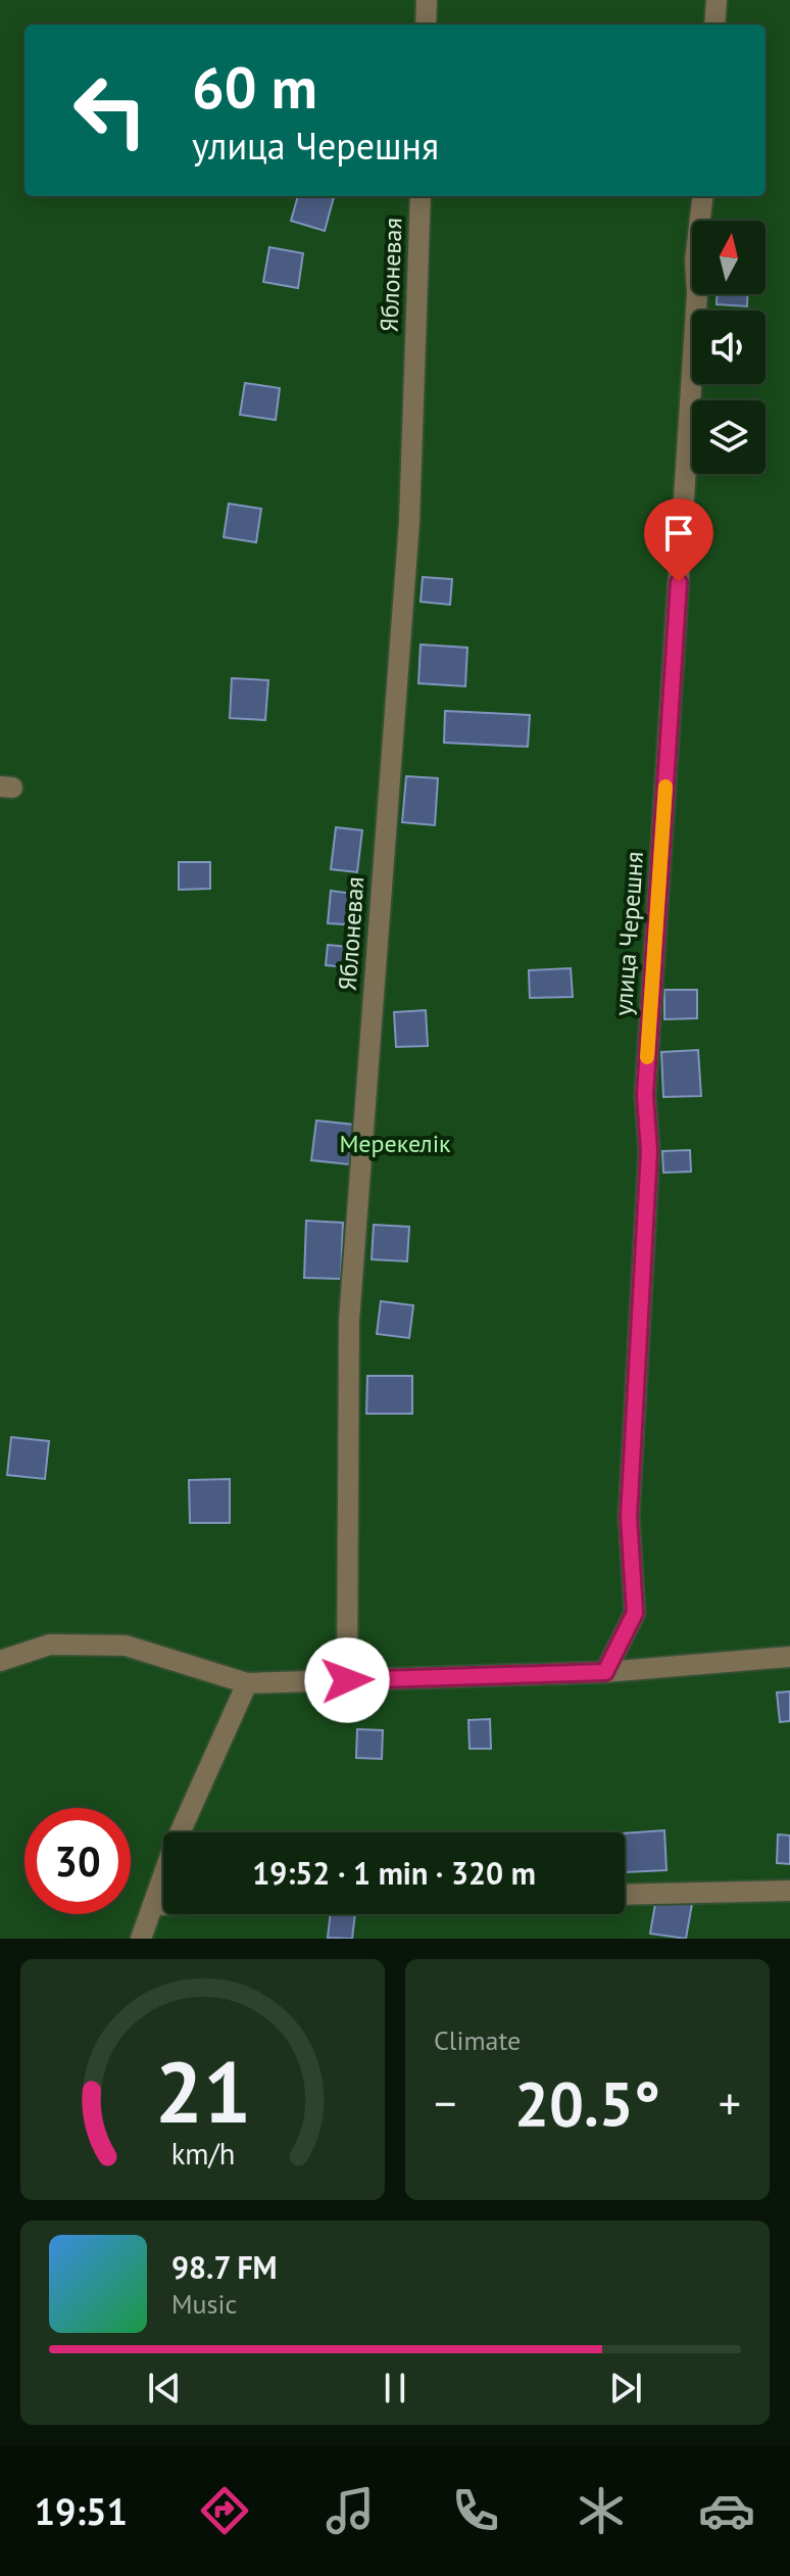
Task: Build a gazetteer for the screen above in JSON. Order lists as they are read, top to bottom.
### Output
{
  "streets": {
    "street": ["Яблоневая", "улица Черешня"]
  },
  "parks": ["Мерекелік"],
  "north": "top",
  "page": {
    "turn": ["60 m", "улица Черешня"],
    "limit": "30",
    "trip": "19:52 · 1 min · 320 m",
    "tile": "Climate",
    "heat": ["−", "20.5°", "+"],
    "song": ["98.7 FM", "Music"],
    "tabs": "19:51",
    "gauge": ["21", "km/h"]
  }
}
